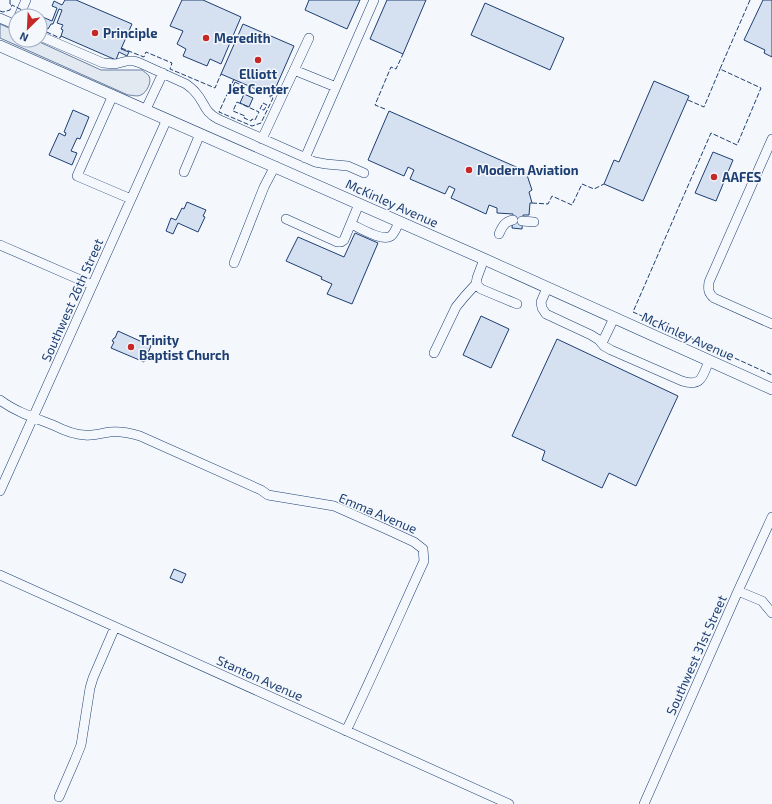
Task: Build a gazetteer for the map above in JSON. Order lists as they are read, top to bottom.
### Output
{
  "streets": {
    "main road": ["McKinley Avenue"],
    "street": [
      "Southwest 26th Street",
      "Emma Avenue",
      "Southwest 31st Street",
      "Stanton Avenue"
    ]
  },
  "crossings": [
    ["McKinley Avenue", "Southwest 26th Street"],
    ["Southwest 26th Street", "Emma Avenue"],
    ["Emma Avenue", "Stanton Avenue"]
  ],
  "places": [
    "Principle",
    "Meredith",
    "Elliott Jet Center",
    "Modern Aviation",
    "AAFES",
    "Trinity Baptist Church"
  ],
  "north": "bottom left"
}
